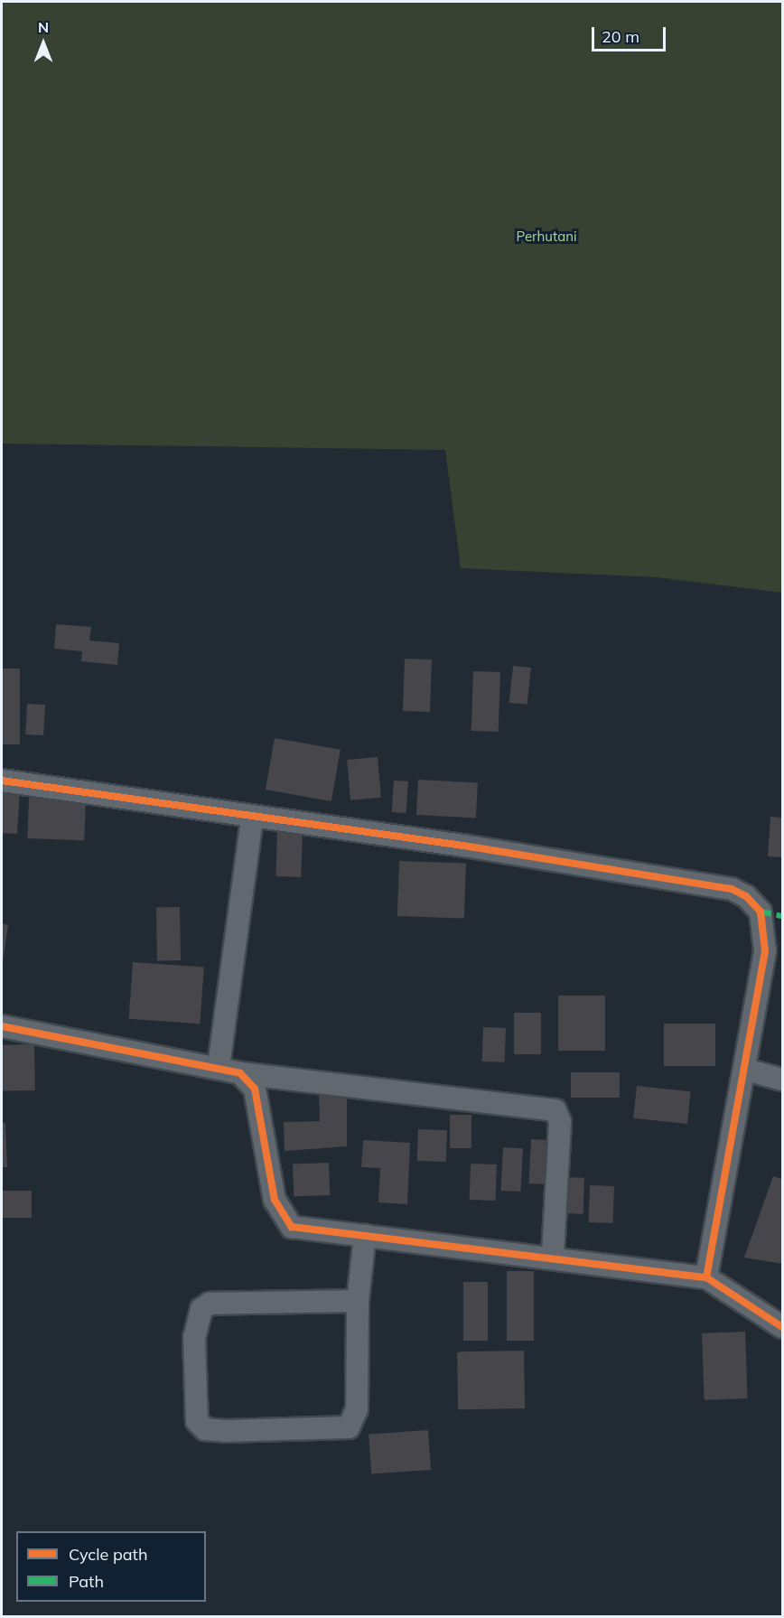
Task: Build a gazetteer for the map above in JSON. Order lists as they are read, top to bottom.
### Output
{
  "parks": ["Perhutani"],
  "legend": ["Cycle path", "Path"],
  "scale_bar": "20 m",
  "north": "top"
}
